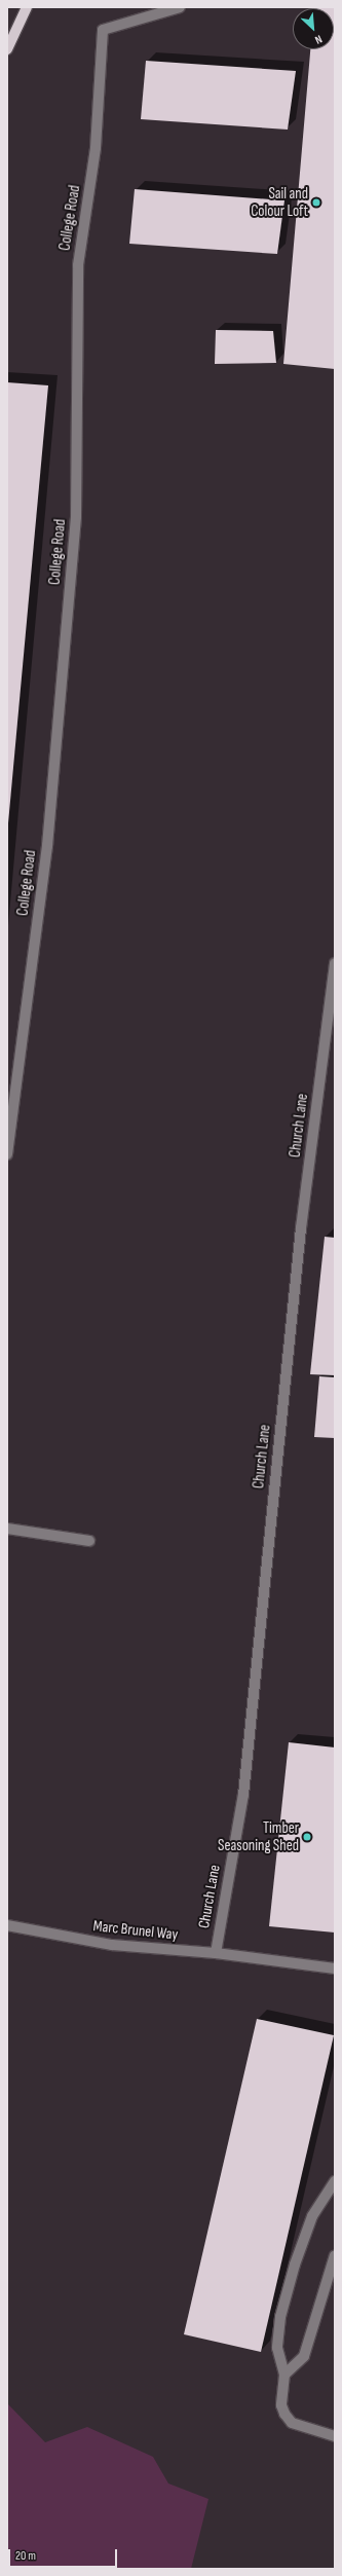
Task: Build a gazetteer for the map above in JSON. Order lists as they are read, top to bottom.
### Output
{
  "streets": {
    "lane": ["College Road", "Church Lane", "Marc Brunel Way"]
  },
  "crossings": [
    ["Church Lane", "Marc Brunel Way"]
  ],
  "places": ["Sail and Colour Loft", "Timber Seasoning Shed"],
  "scale_bar": "20 m",
  "north": "bottom right"
}
